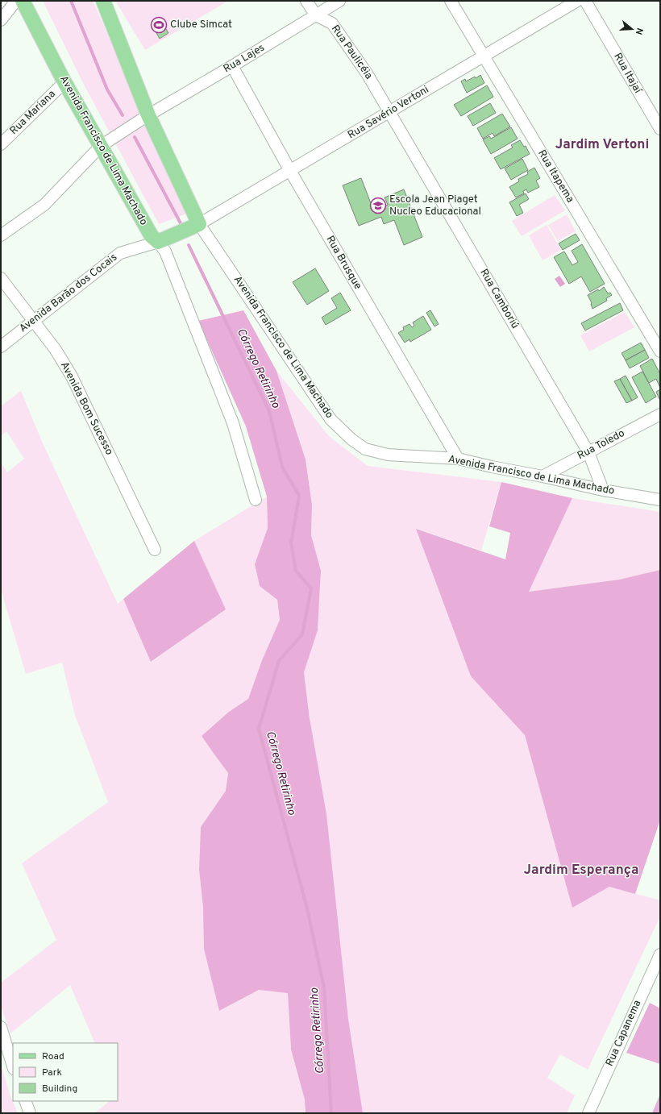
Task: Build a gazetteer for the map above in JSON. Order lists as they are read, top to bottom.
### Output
{
  "streets": {
    "main road": ["Avenida Francisco de Lima Machado"],
    "street": [
      "Rua Paulicéia",
      "Rua Lajes",
      "Rua Itajaí",
      "Rua Mariana",
      "Rua Savério Vertoni",
      "Rua Itapema",
      "Rua Brusque",
      "Avenida Barão dos Cocais",
      "Rua Camboriú",
      "Avenida Bom Sucesso",
      "Rua Toledo",
      "Rua Capanema"
    ]
  },
  "crossings": [
    ["Rua Paulicéia", "Rua Lajes"],
    ["Rua Paulicéia", "Rua Savério Vertoni"],
    ["Rua Paulicéia", "Rua Camboriú"],
    ["Rua Lajes", "Avenida Francisco de Lima Machado"],
    ["Rua Lajes", "Rua Brusque"],
    ["Rua Mariana", "Avenida Francisco de Lima Machado"],
    ["Rua Savério Vertoni", "Avenida Francisco de Lima Machado"],
    ["Rua Savério Vertoni", "Rua Itapema"],
    ["Rua Savério Vertoni", "Rua Brusque"],
    ["Rua Savério Vertoni", "Rua Camboriú"],
    ["Avenida Francisco de Lima Machado", "Rua Brusque"],
    ["Avenida Francisco de Lima Machado", "Avenida Barão dos Cocais"],
    ["Avenida Francisco de Lima Machado", "Rua Camboriú"],
    ["Avenida Francisco de Lima Machado", "Rua Toledo"],
    ["Avenida Barão dos Cocais", "Avenida Bom Sucesso"],
    ["Rua Camboriú", "Rua Toledo"]
  ],
  "districts": ["Jardim Vertoni", "Jardim Esperança"],
  "water": ["Córrego Retirinho"],
  "places": {
    "sports": ["Clube Simcat"],
    "school or university": ["Escola Jean Piaget Nucleo Educacional"]
  },
  "legend": ["Road", "Park", "Building"],
  "north": "right"
}
